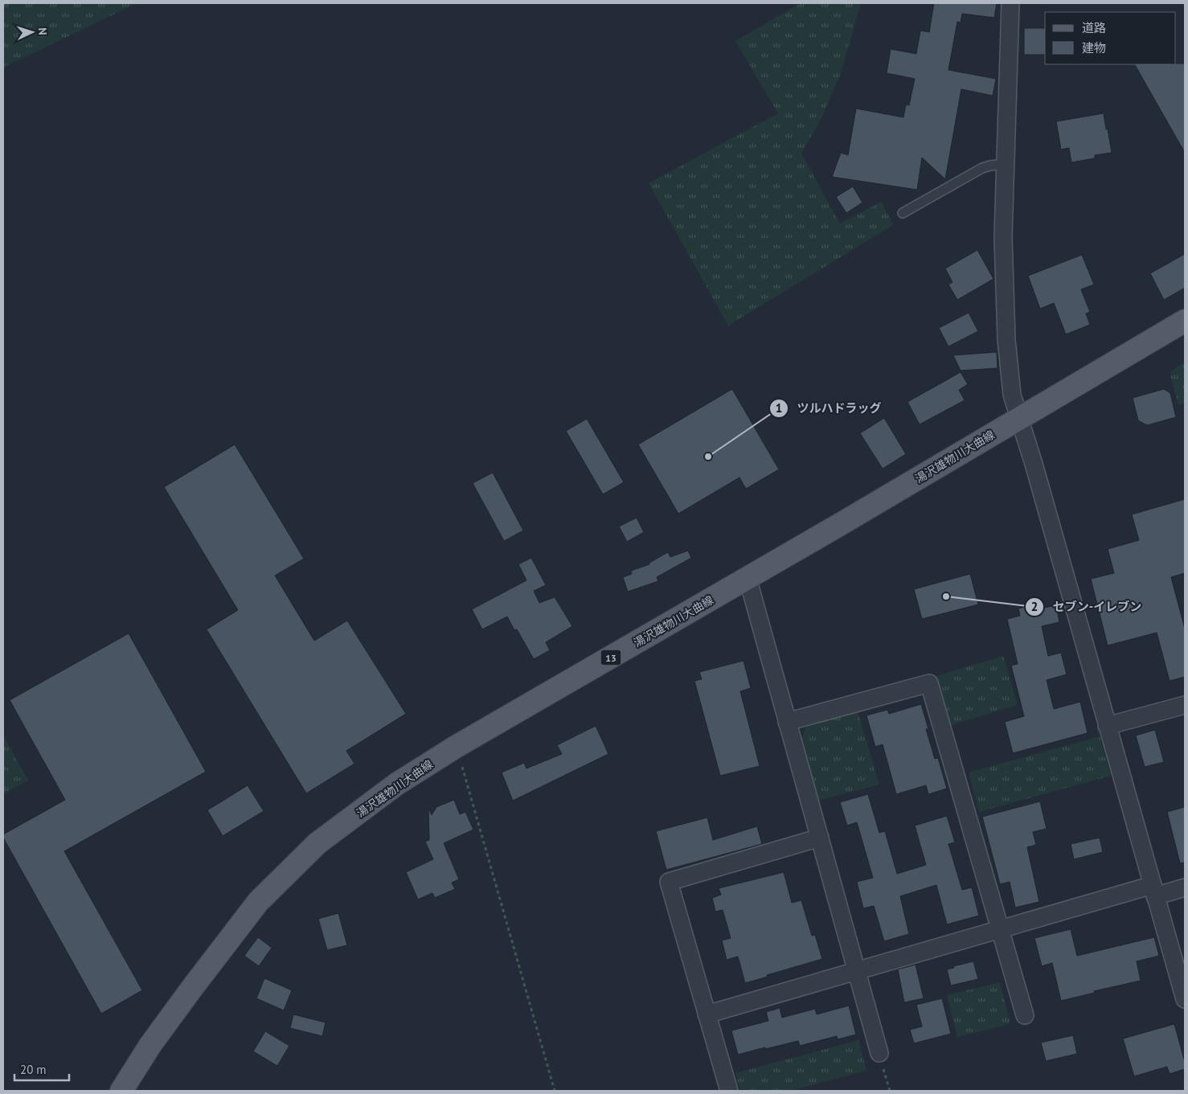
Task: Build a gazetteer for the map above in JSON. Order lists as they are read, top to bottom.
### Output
{
  "streets": {
    "main road": ["湯沢雄物川大曲線", "13"]
  },
  "places": ["ツルハドラッグ", "セブン-イレブン"],
  "legend": ["道路", "建物"],
  "scale_bar": "20 m",
  "north": "right"
}
